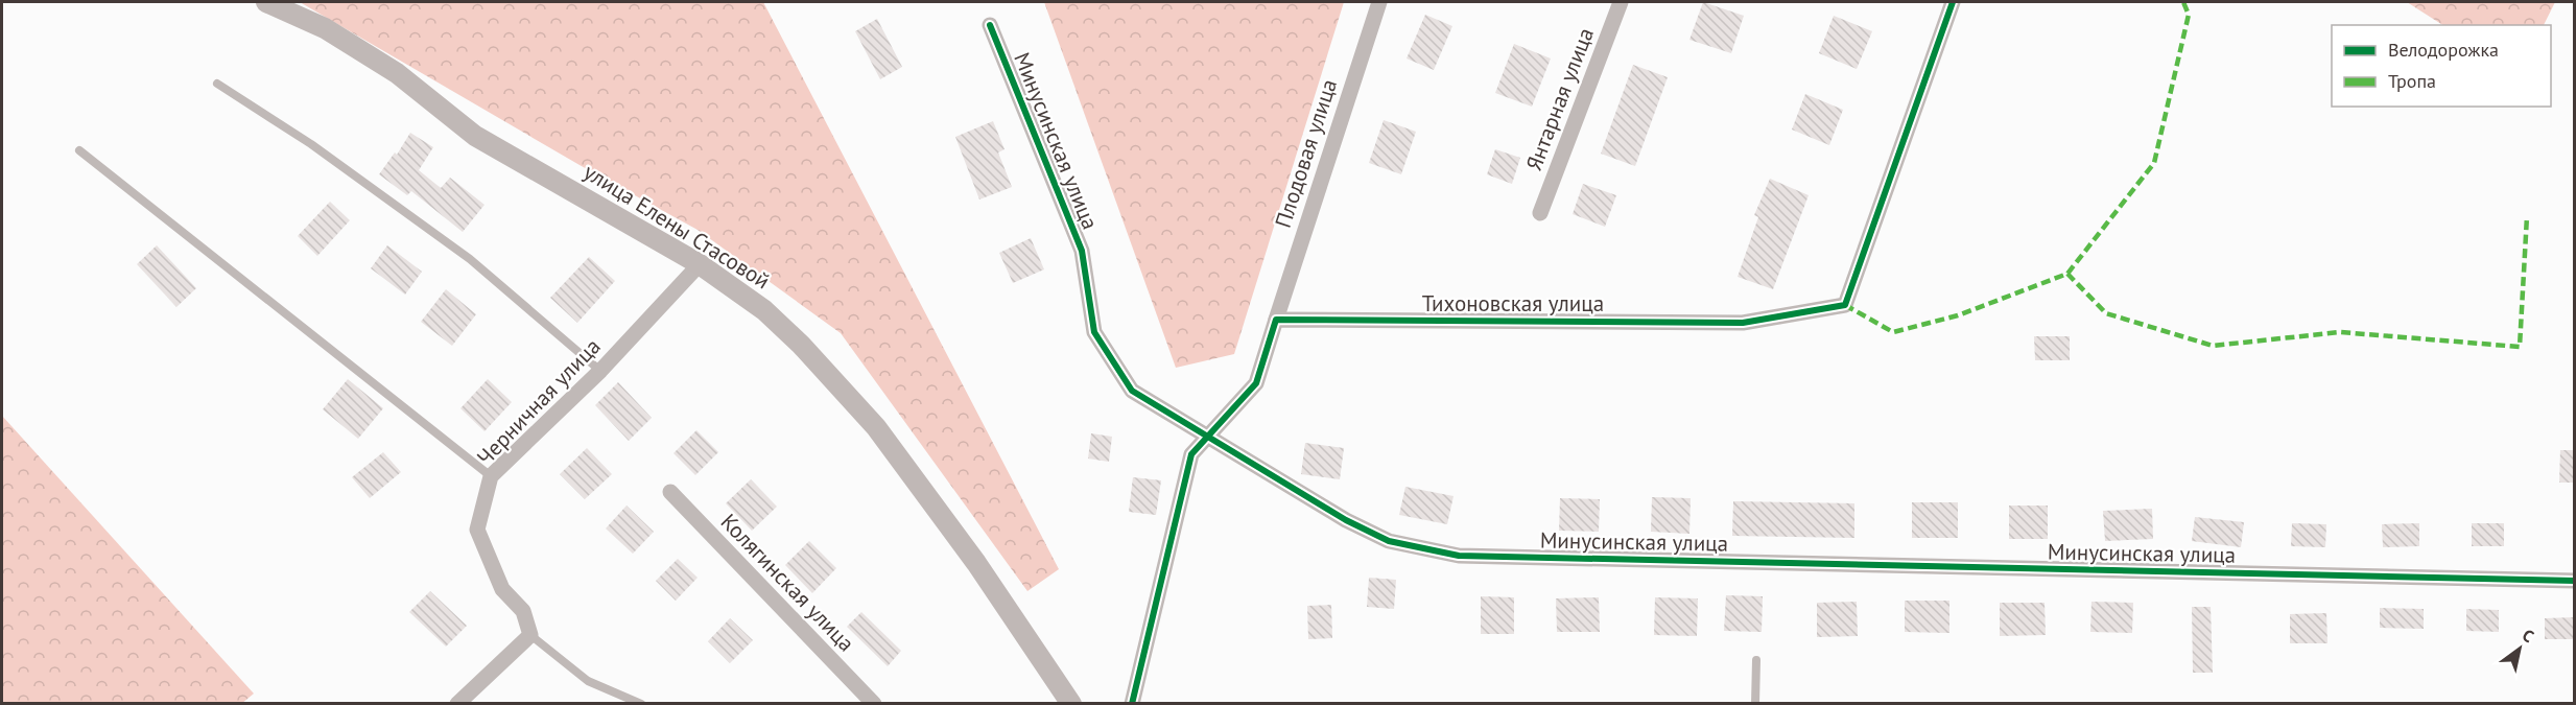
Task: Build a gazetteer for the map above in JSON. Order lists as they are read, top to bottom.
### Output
{
  "streets": {
    "main road": ["улица Елены Стасовой"],
    "street": [
      "Янтарная улица",
      "Минусинская улица",
      "Плодовая улица",
      "Тихоновская улица",
      "Черничная улица",
      "Колягинская улица"
    ]
  },
  "crossings": [
    ["Плодовая улица", "Тихоновская улица"],
    ["улица Елены Стасовой", "Черничная улица"]
  ],
  "legend": ["Велодорожка", "Тропа"],
  "north": "top right"
}
